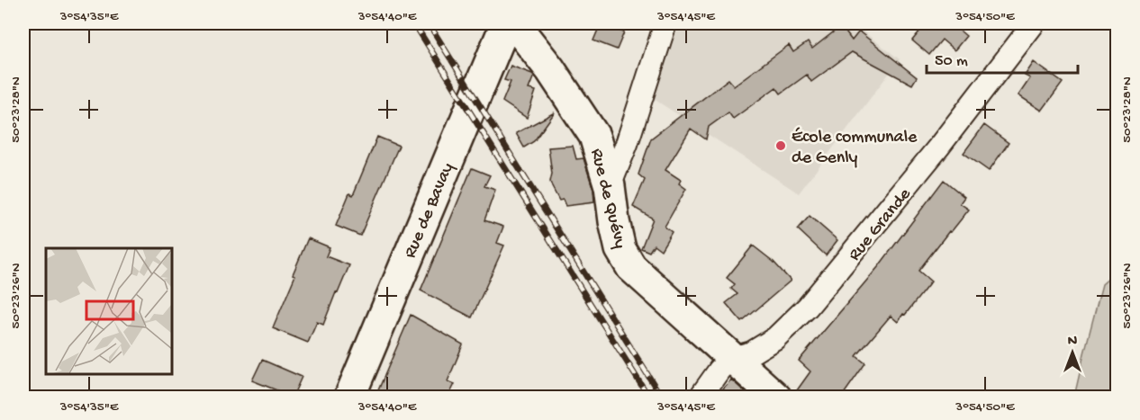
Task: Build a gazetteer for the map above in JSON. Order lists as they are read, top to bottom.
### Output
{
  "streets": {
    "main road": ["Rue de Quévy", "Rue de Bavay"],
    "street": ["Rue Grande"]
  },
  "crossings": [
    ["Rue de Quévy", "Rue Grande"]
  ],
  "places": ["École communale de Genly"],
  "scale_bar": "50 m",
  "north": "top",
  "coordinates": [
    "3°54'35\"E",
    "3°54'40\"E",
    "3°54'45\"E",
    "3°54'50\"E",
    "50°23'28\"N",
    "50°23'26\"N"
  ]
}
